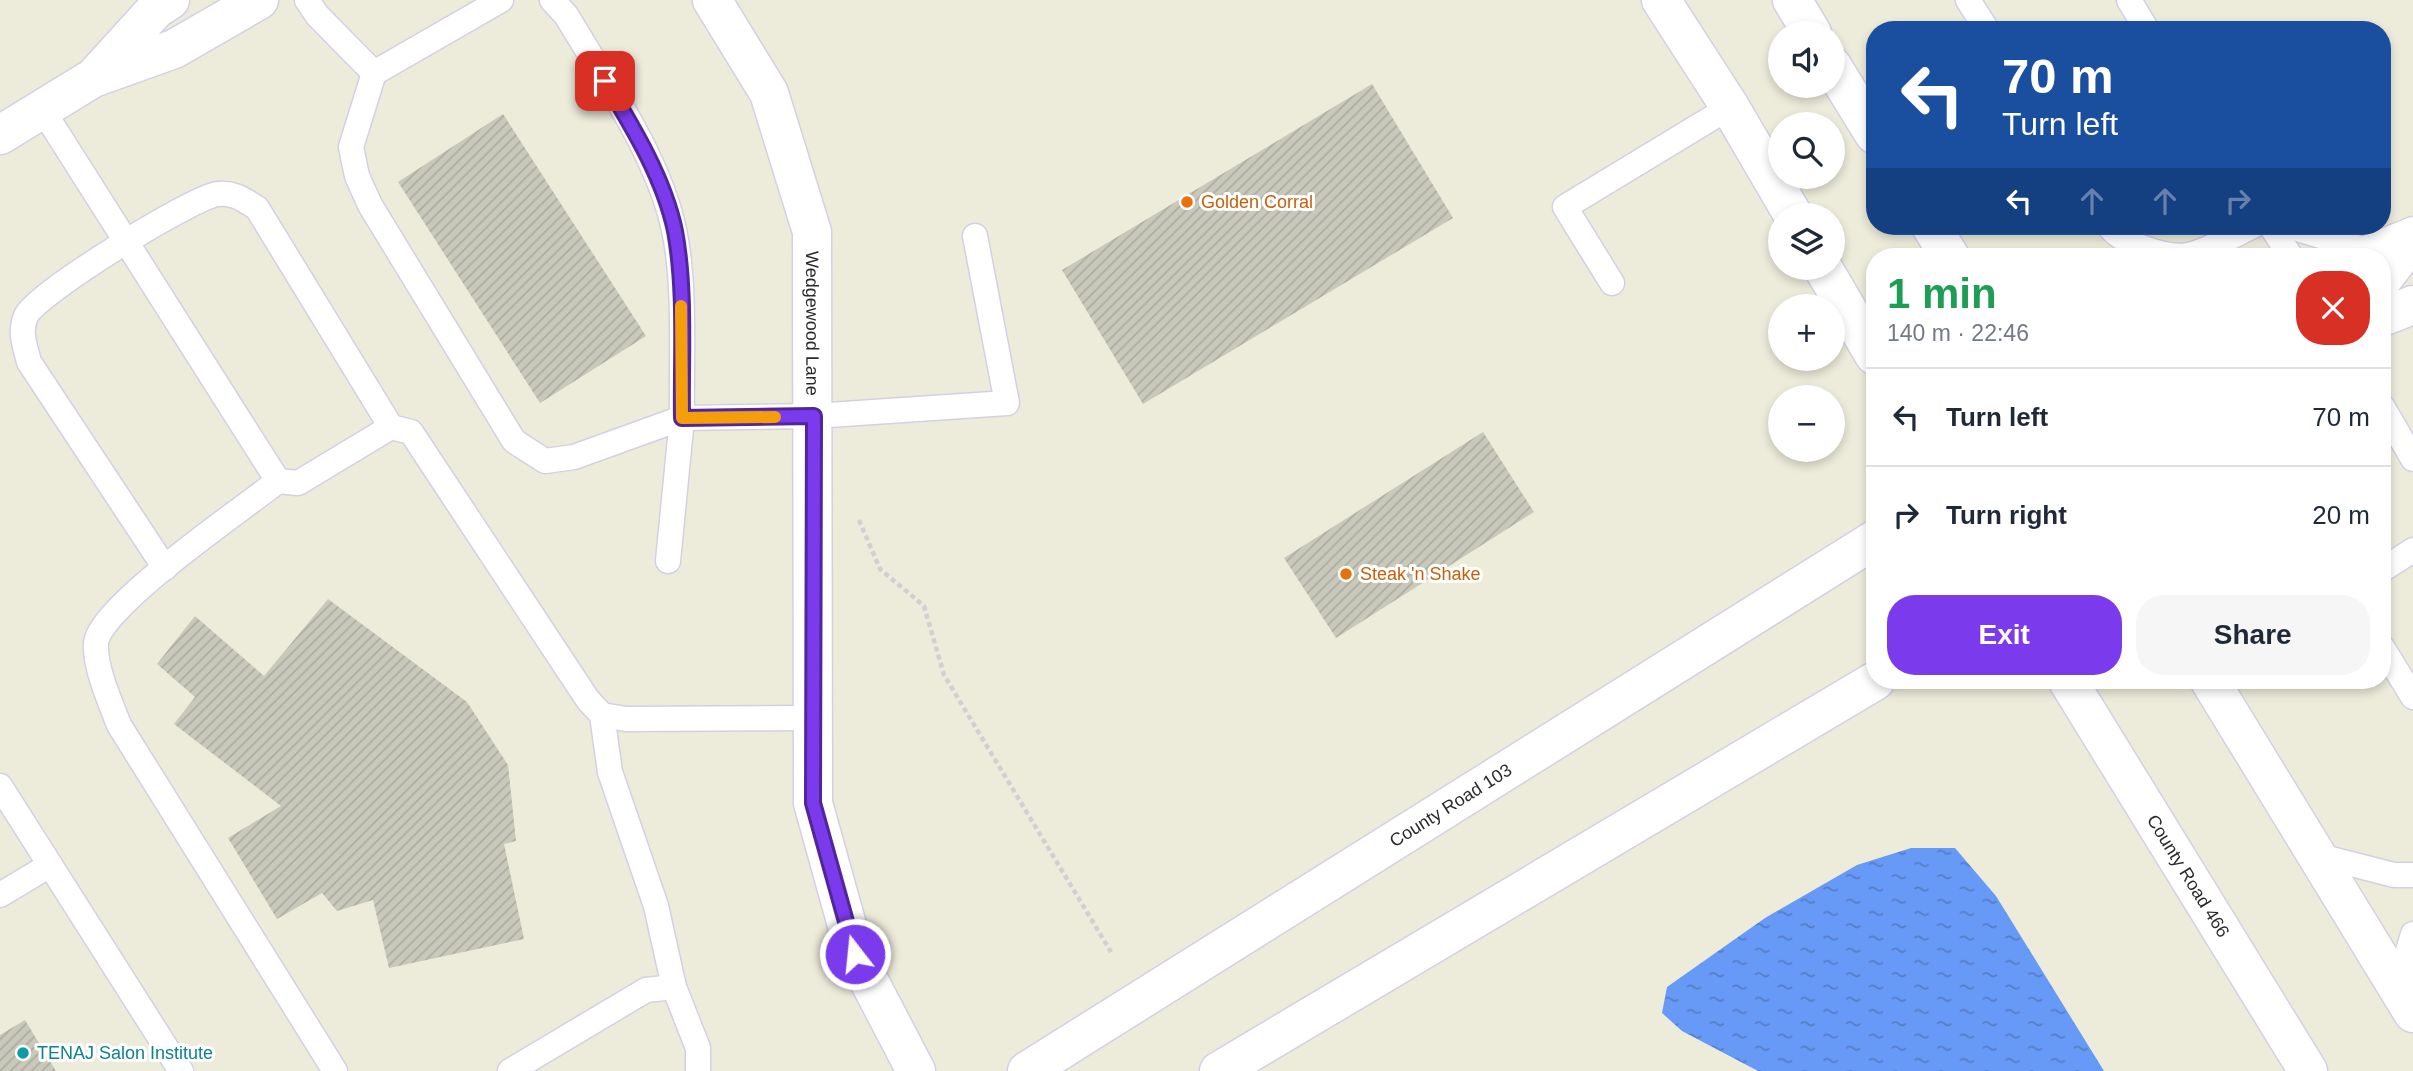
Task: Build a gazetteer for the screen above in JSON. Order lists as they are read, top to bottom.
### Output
{
  "streets": {
    "street": ["Wedgewood Lane", "County Road 103", "County Road 466"]
  },
  "places": ["Golden Corral", "Steak 'n Shake", "TENAJ Salon Institute"],
  "page": {
    "map_buttons": ["+", "−"],
    "turn": ["70 m", "Turn left"],
    "heading": ["1 min", "140 m · 22:46"],
    "list": [
      {
        "name": "Turn left",
        "value": "70 m"
      },
      {
        "name": "Turn right",
        "value": "20 m"
      }
    ],
    "buttons": ["Exit", "Share"]
  }
}
